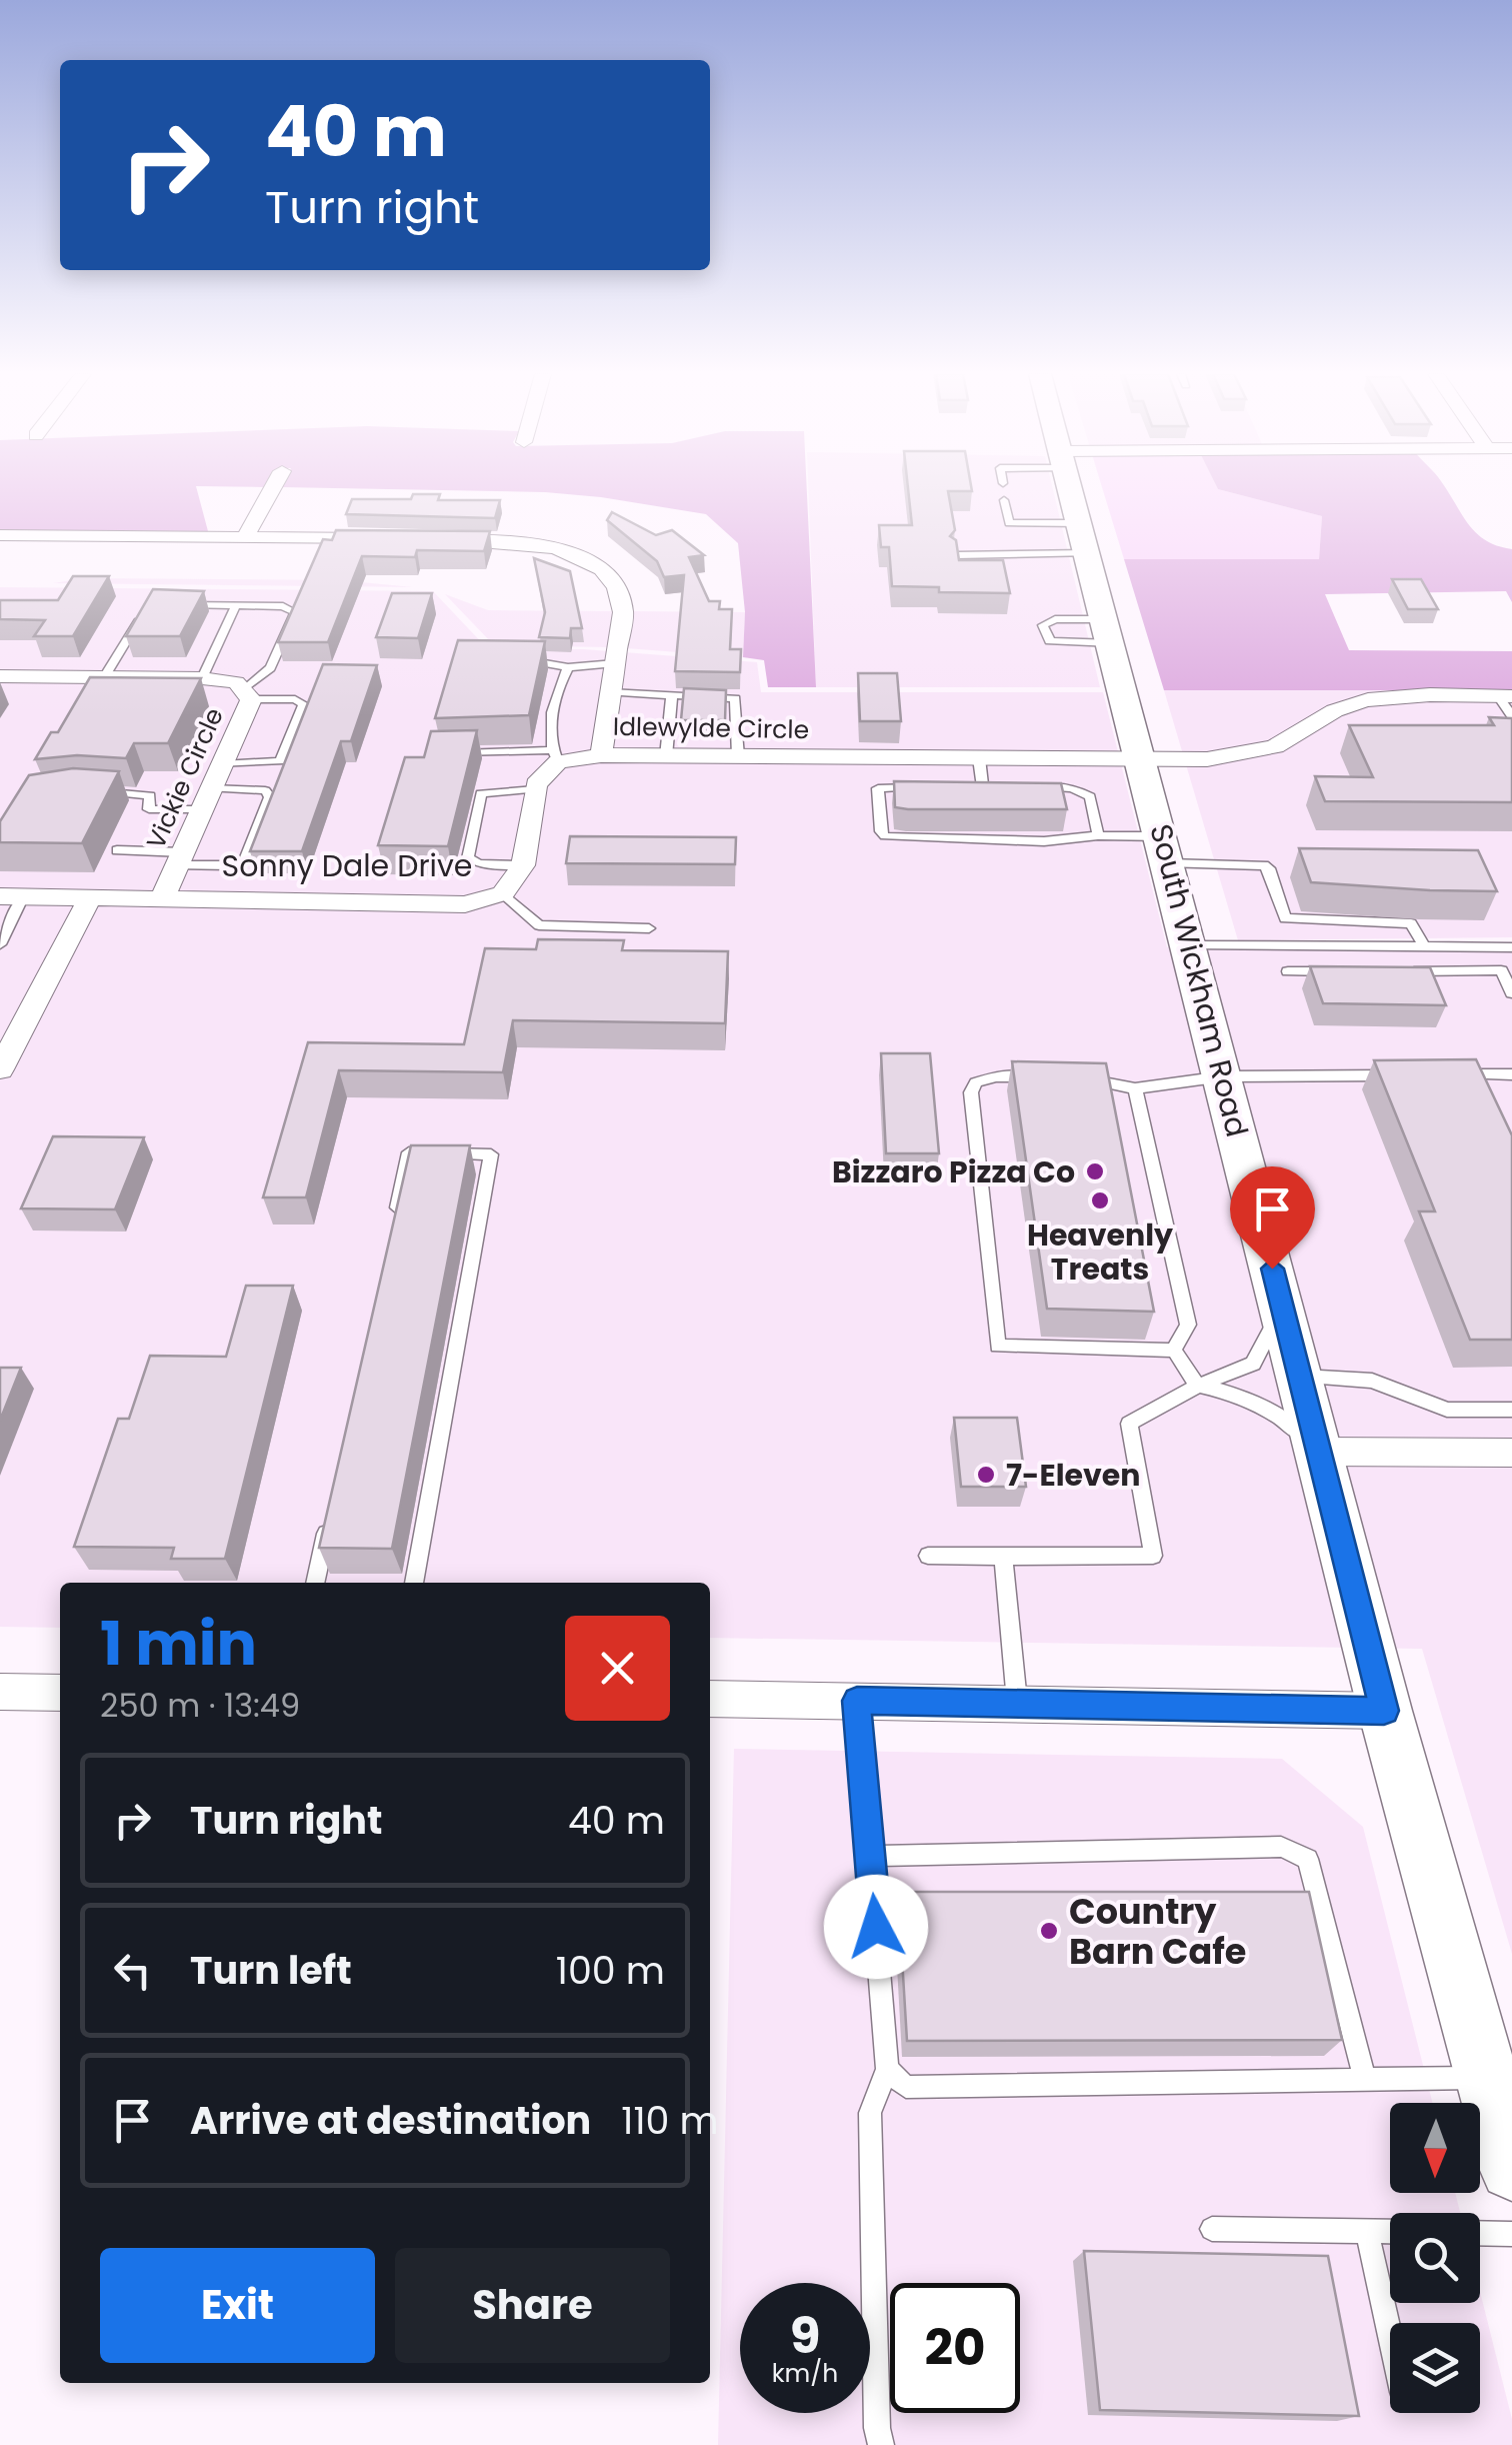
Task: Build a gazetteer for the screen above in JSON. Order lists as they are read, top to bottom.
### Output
{
  "streets": {
    "main road": ["South Wickham Road"],
    "street": ["Idlewylde Circle", "Vickie Circle", "Sonny Dale Drive"]
  },
  "crossings": [
    ["Idlewylde Circle", "South Wickham Road"],
    ["Vickie Circle", "Sonny Dale Drive"]
  ],
  "places": [
    "Bizzaro Pizza Co",
    "Heavenly Treats",
    "7-Eleven",
    "Country Barn Cafe"
  ],
  "north": "bottom",
  "page": {
    "turn": ["40 m", "Turn right"],
    "heading": ["1 min", "250 m · 13:49"],
    "list": [
      {
        "name": "Turn right",
        "value": "40 m"
      },
      {
        "name": "Turn left",
        "value": "100 m"
      },
      {
        "name": "Arrive at destination",
        "value": "110 m"
      }
    ],
    "buttons": ["Exit", "Share"],
    "speed": "9 km/h",
    "limit": "20"
  }
}
